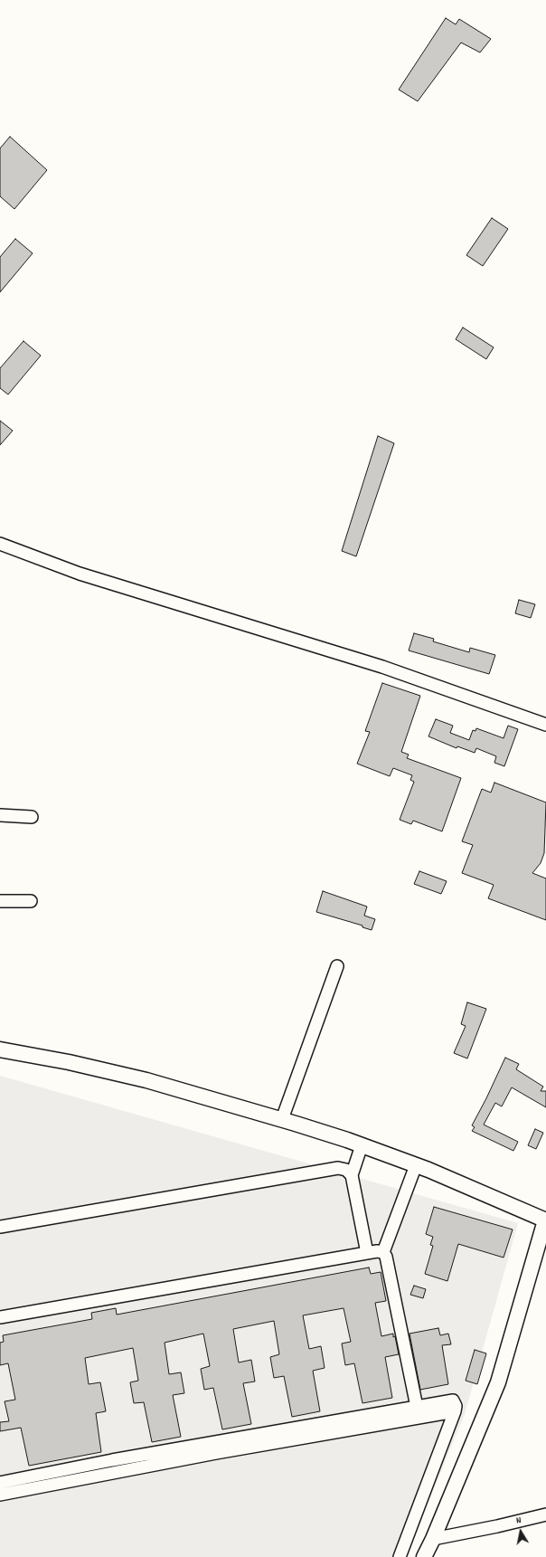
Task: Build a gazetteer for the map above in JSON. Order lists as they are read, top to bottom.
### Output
{
  "north": "top"
}
